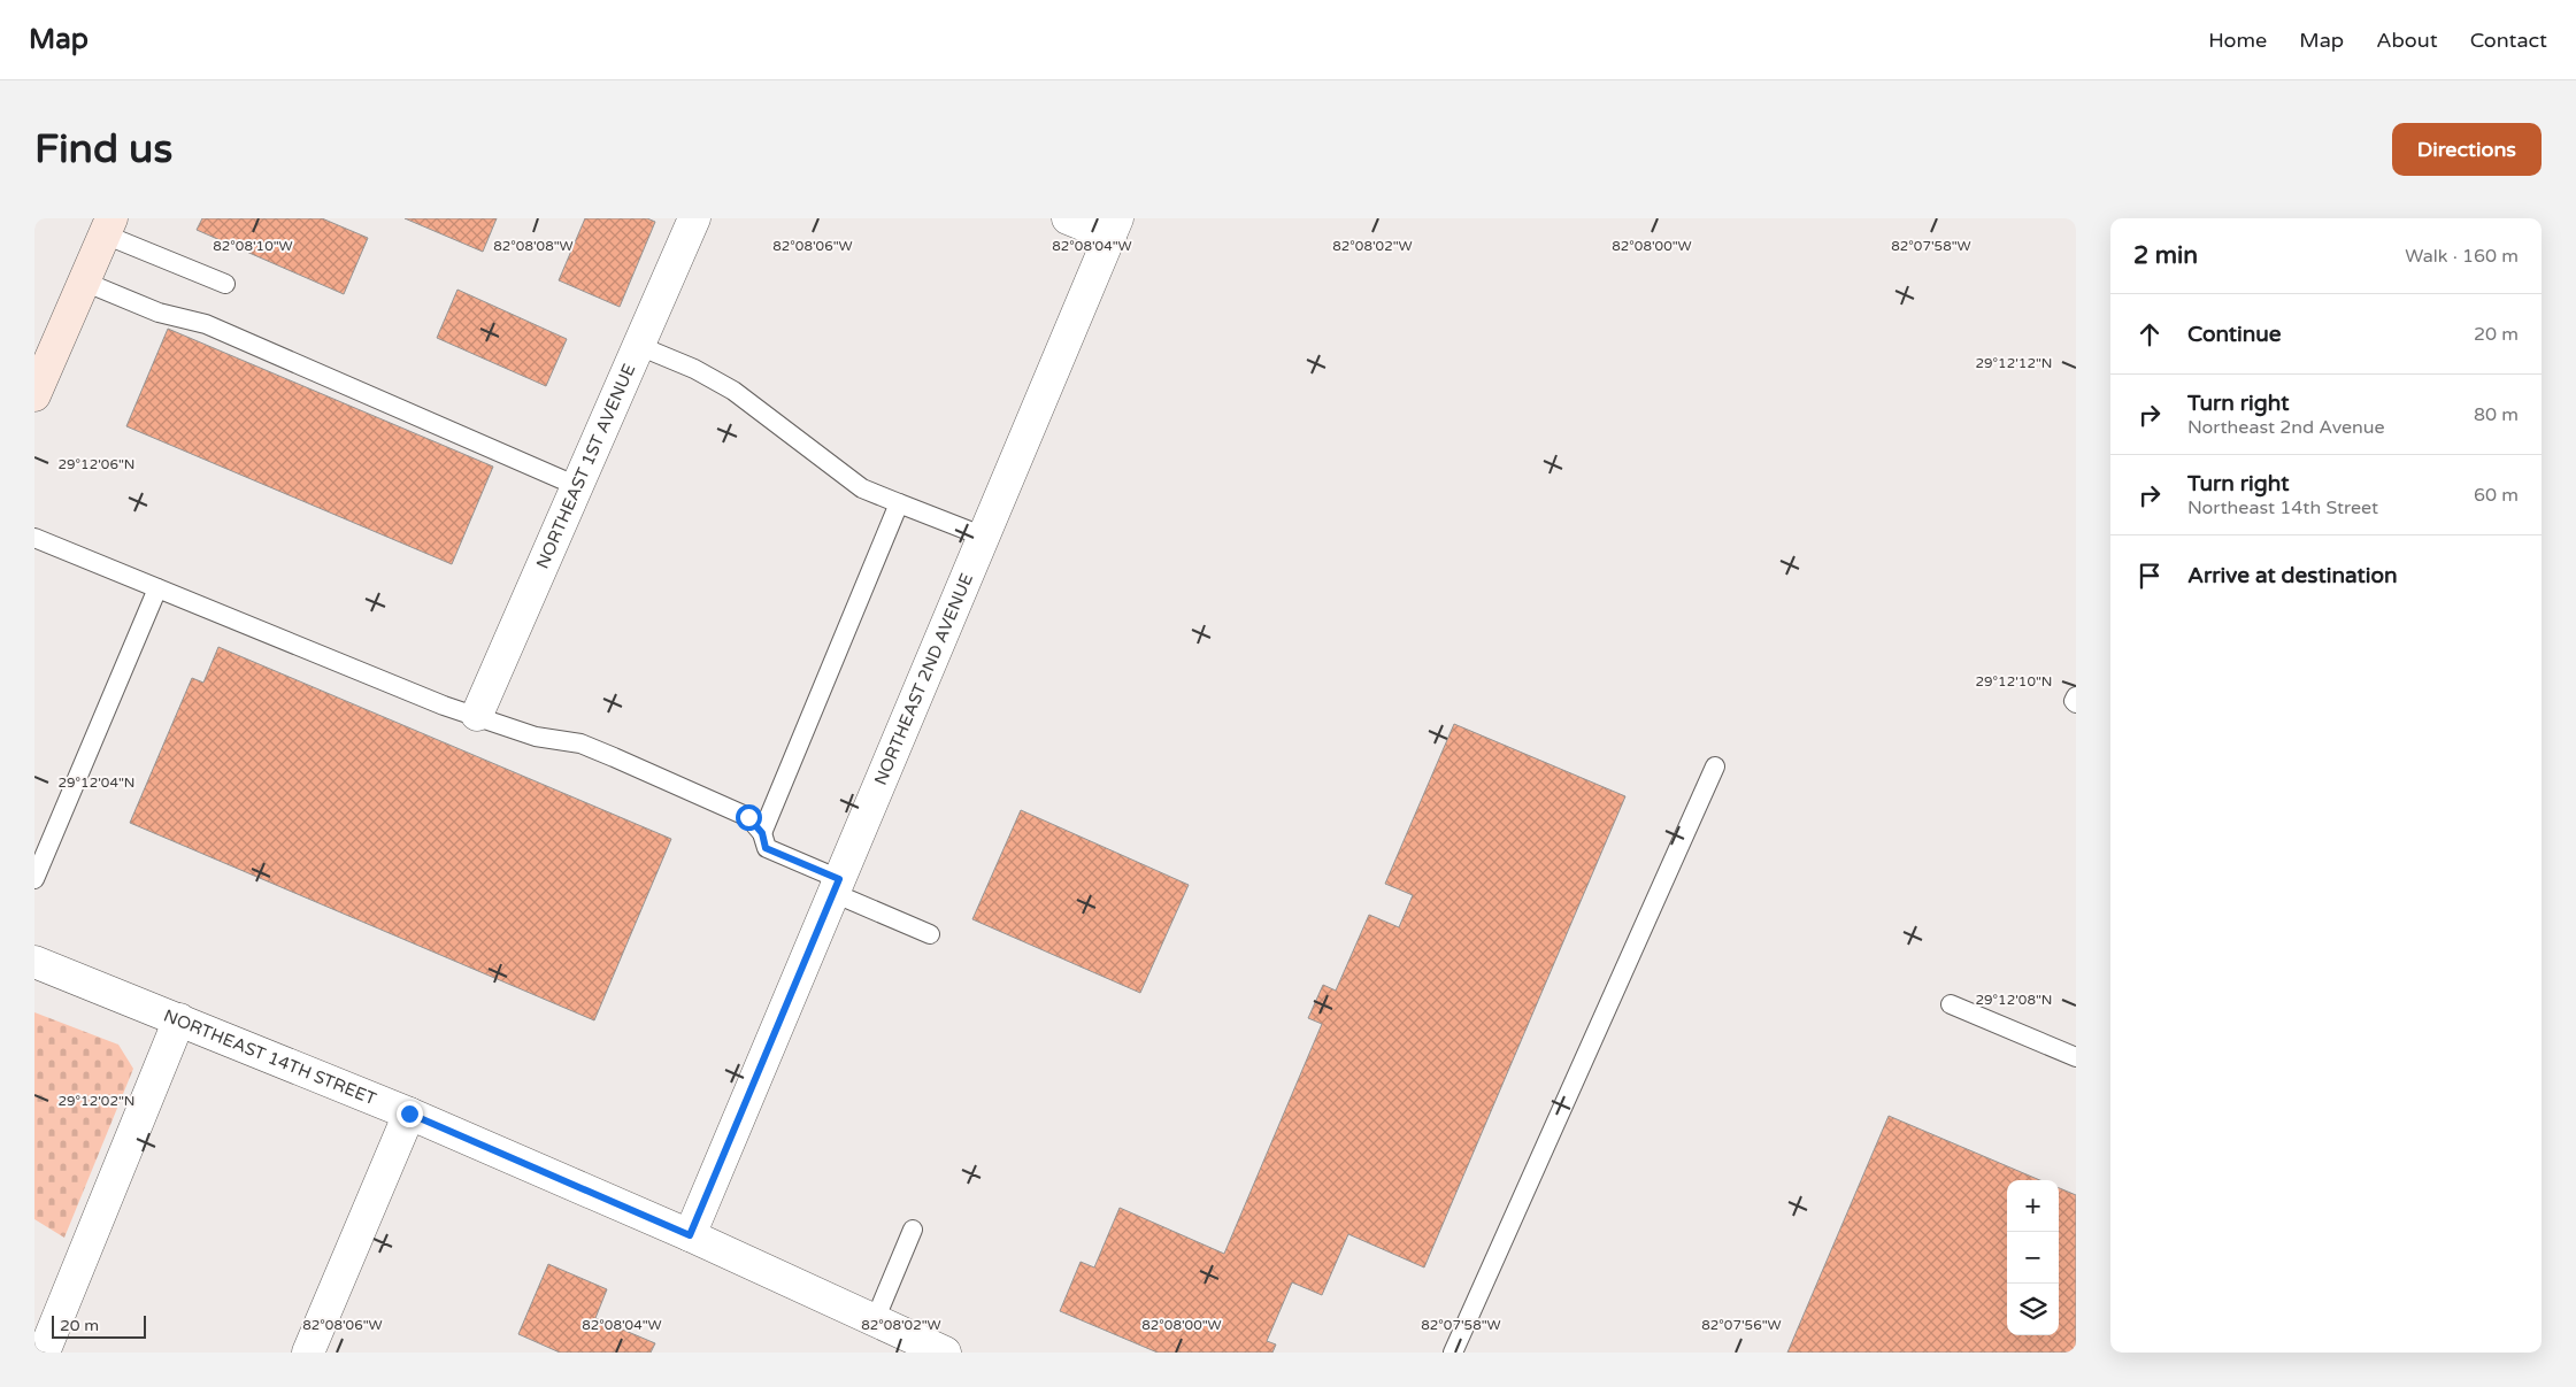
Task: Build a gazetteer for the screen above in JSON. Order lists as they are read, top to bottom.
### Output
{
  "streets": {
    "street": ["NORTHEAST 1ST AVENUE", "NORTHEAST 2ND AVENUE", "NORTHEAST 14TH STREET"]
  },
  "crossings": [
    ["NORTHEAST 2ND AVENUE", "NORTHEAST 14TH STREET"]
  ],
  "scale_bar": "20 m",
  "page": {
    "header": "Map",
    "nav": [
      "Home",
      "Map",
      "About",
      "Contact"
    ],
    "buttons": "Directions",
    "title": "Find us",
    "heading": ["2 min", "Walk · 160 m"],
    "list": [
      ["Continue", "20 m"],
      ["Turn right", "Northeast 2nd Avenue", "80 m"],
      ["Turn right", "Northeast 14th Street", "60 m"],
      "Arrive at destination"
    ],
    "map_buttons": ["+", "−"],
    "scale": "20 m"
  },
  "coordinates": [
    "82°08'10\"W",
    "82°08'08\"W",
    "82°08'06\"W",
    "82°08'04\"W",
    "82°08'02\"W",
    "82°08'00\"W",
    "82°07'58\"W",
    "29°12'12\"N",
    "29°12'06\"N",
    "29°12'10\"N",
    "29°12'04\"N",
    "29°12'08\"N",
    "29°12'02\"N",
    "82°07'56\"W"
  ]
}
